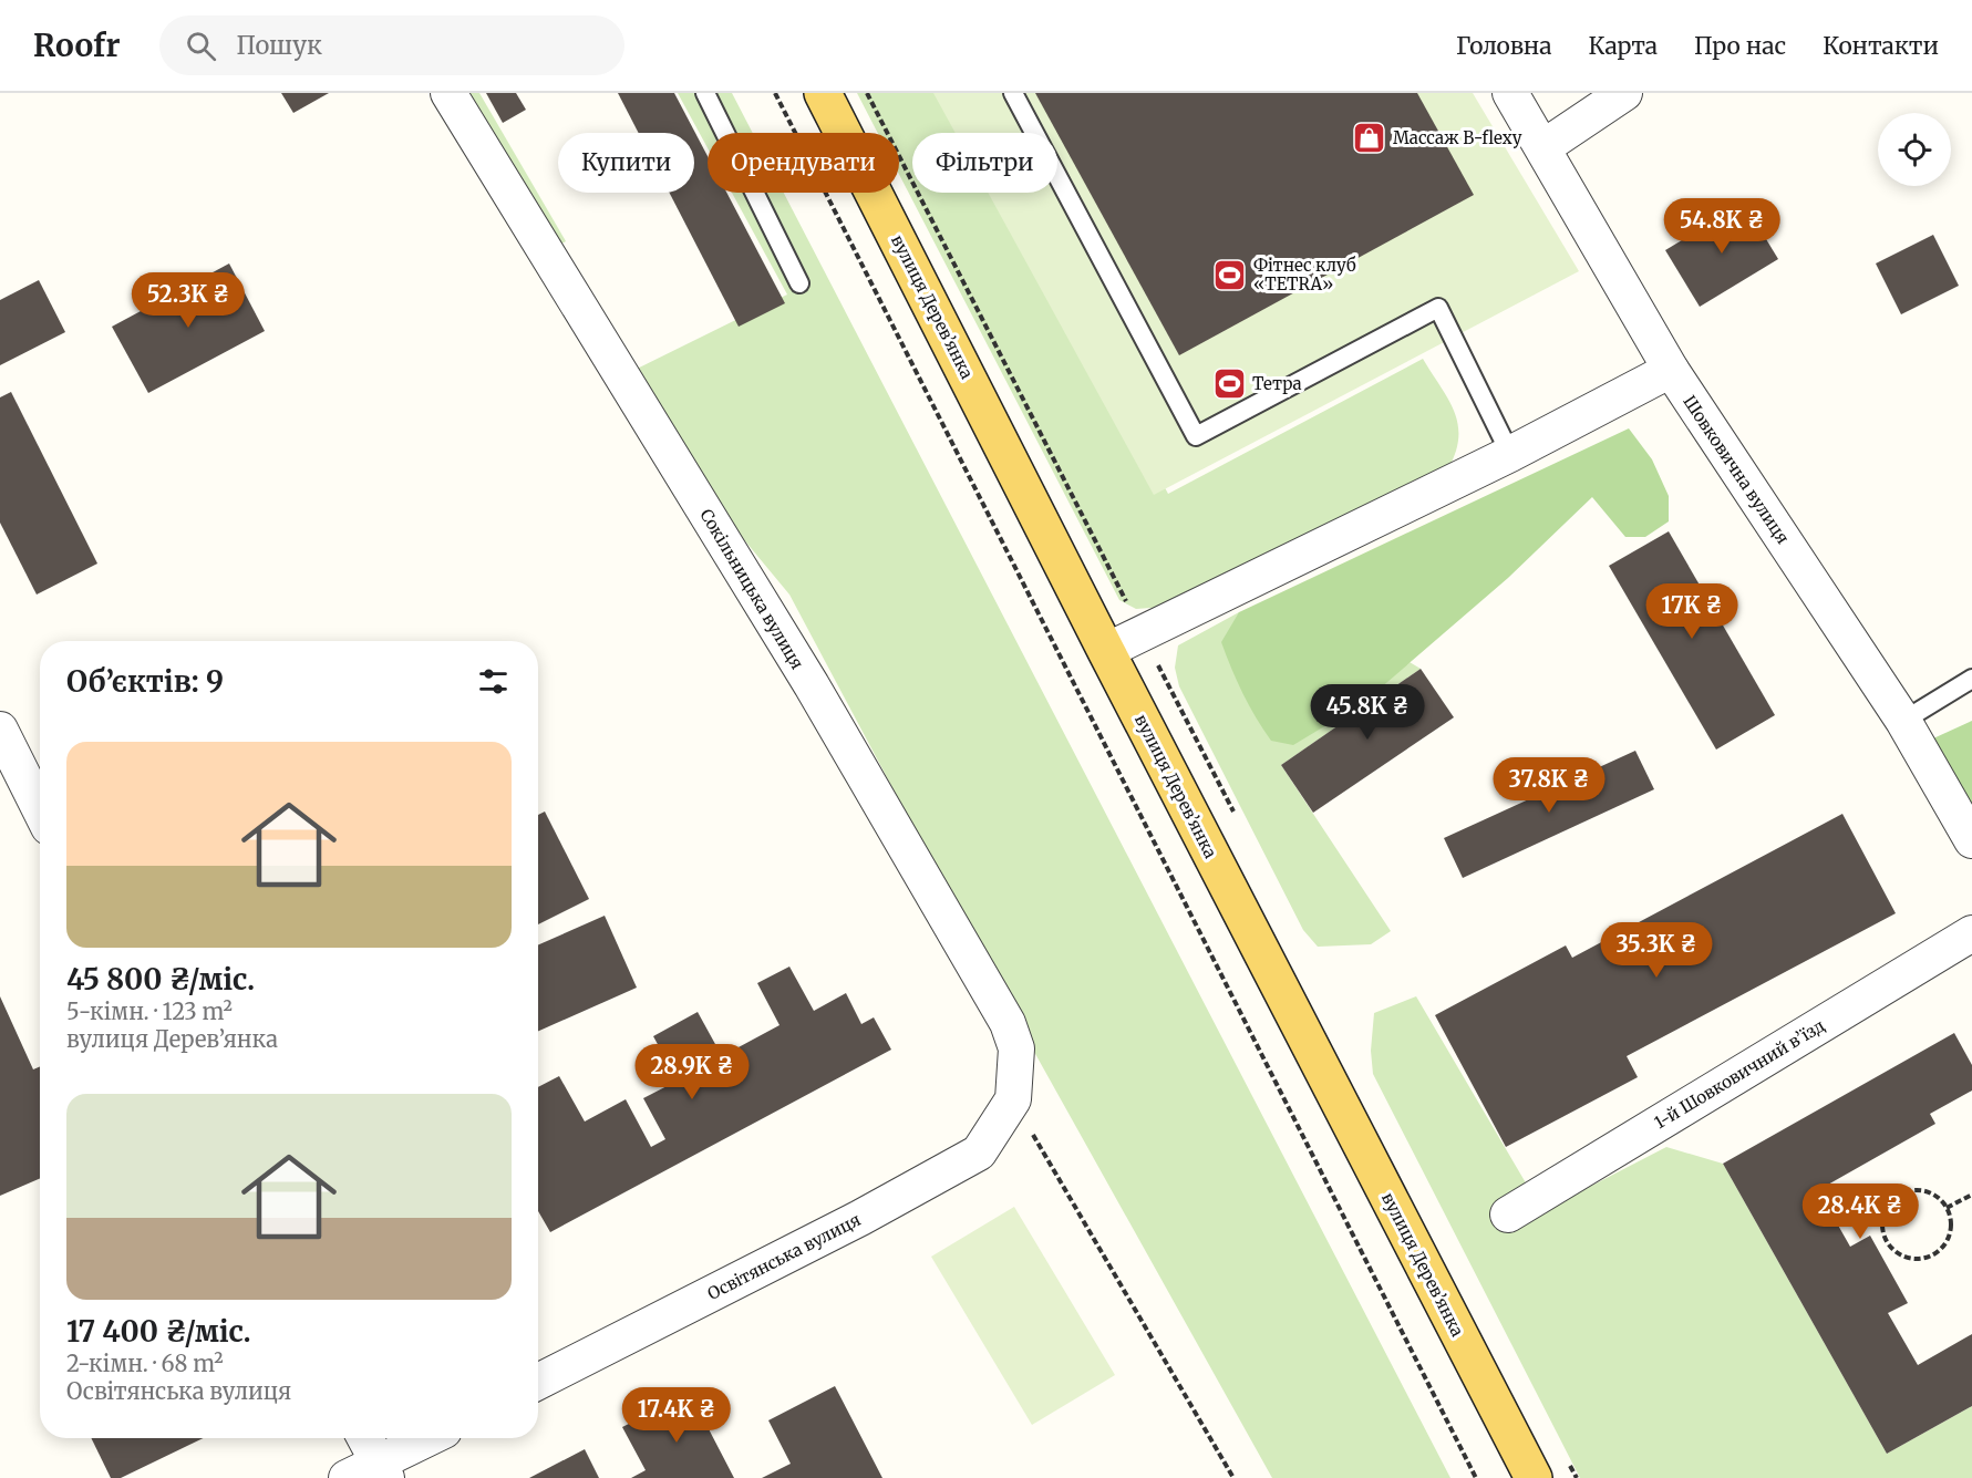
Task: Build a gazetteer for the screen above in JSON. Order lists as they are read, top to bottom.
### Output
{
  "streets": {
    "main road": ["вулиця Дерев’янка"],
    "street": [
      "Шовковична вулиця",
      "Сокільницька вулиця",
      "1-й Шовковичний в’їзд",
      "Освітянська вулиця"
    ]
  },
  "crossings": [
    ["Сокільницька вулиця", "Освітянська вулиця"]
  ],
  "places": {
    "shop": ["Массаж B-flexy"],
    "sports": ["Фітнес клуб «TETRA»", "Тетра"]
  },
  "page": {
    "header": "Roofr",
    "search": "Пошук",
    "nav": [
      "Головна",
      "Карта",
      "Про нас",
      "Контакти"
    ],
    "chip": ["Купити", "Орендувати", "Фільтри"],
    "price": [
      "54.8K ₴",
      "52.3K ₴",
      "17K ₴",
      "45.8K ₴",
      "37.8K ₴",
      "35.3K ₴",
      "28.9K ₴",
      "28.4K ₴",
      "17.4K ₴"
    ],
    "heading": "Об’єктів: 9",
    "list": [
      {
        "name": "45 800 ₴/міс.",
        "note": "5-кімн. · 123 m² · вулиця Дерев’янка"
      },
      {
        "name": "17 400 ₴/міс.",
        "note": "2-кімн. · 68 m² · Освітянська вулиця"
      }
    ]
  }
}
